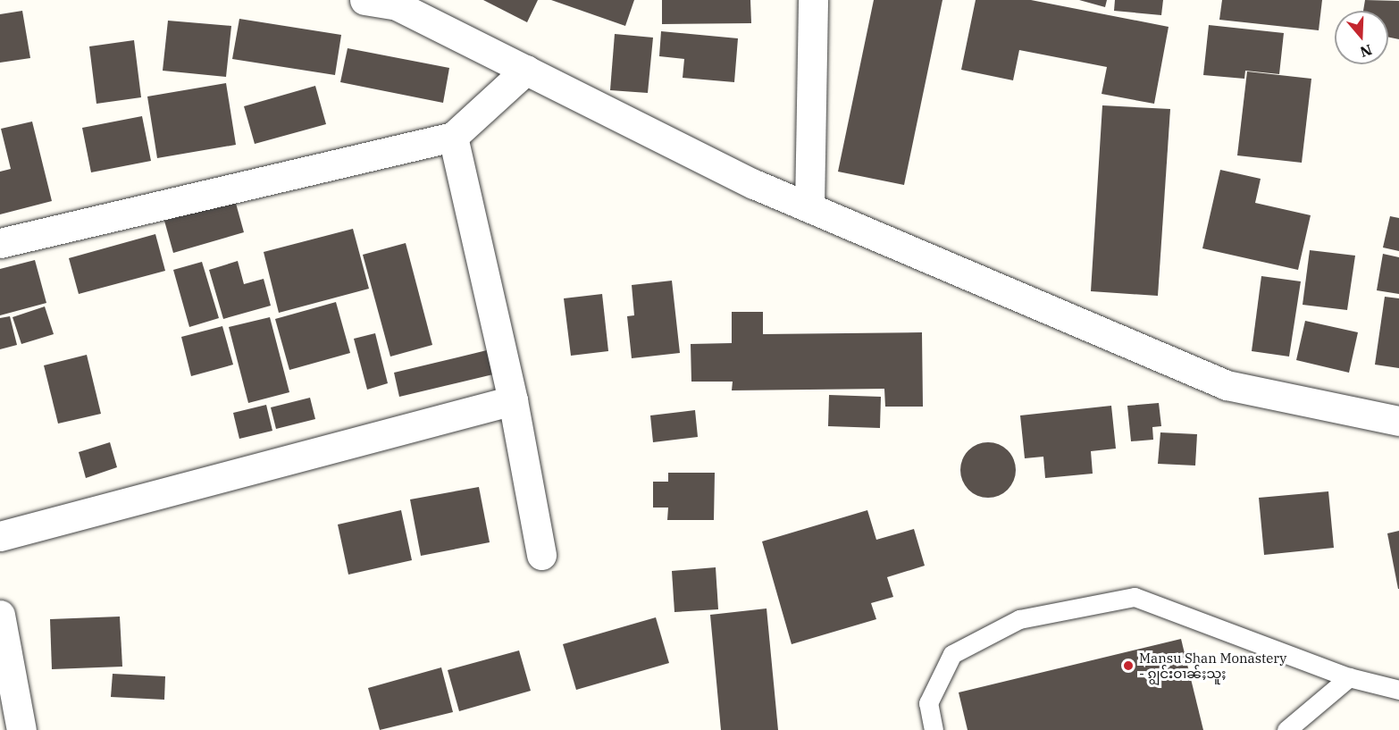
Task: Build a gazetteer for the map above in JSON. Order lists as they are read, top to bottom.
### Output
{
  "places": ["Mansu Shan Monastery - ၵျွင်းဝၢၼ်ႈသူႈ"],
  "north": "bottom"
}
